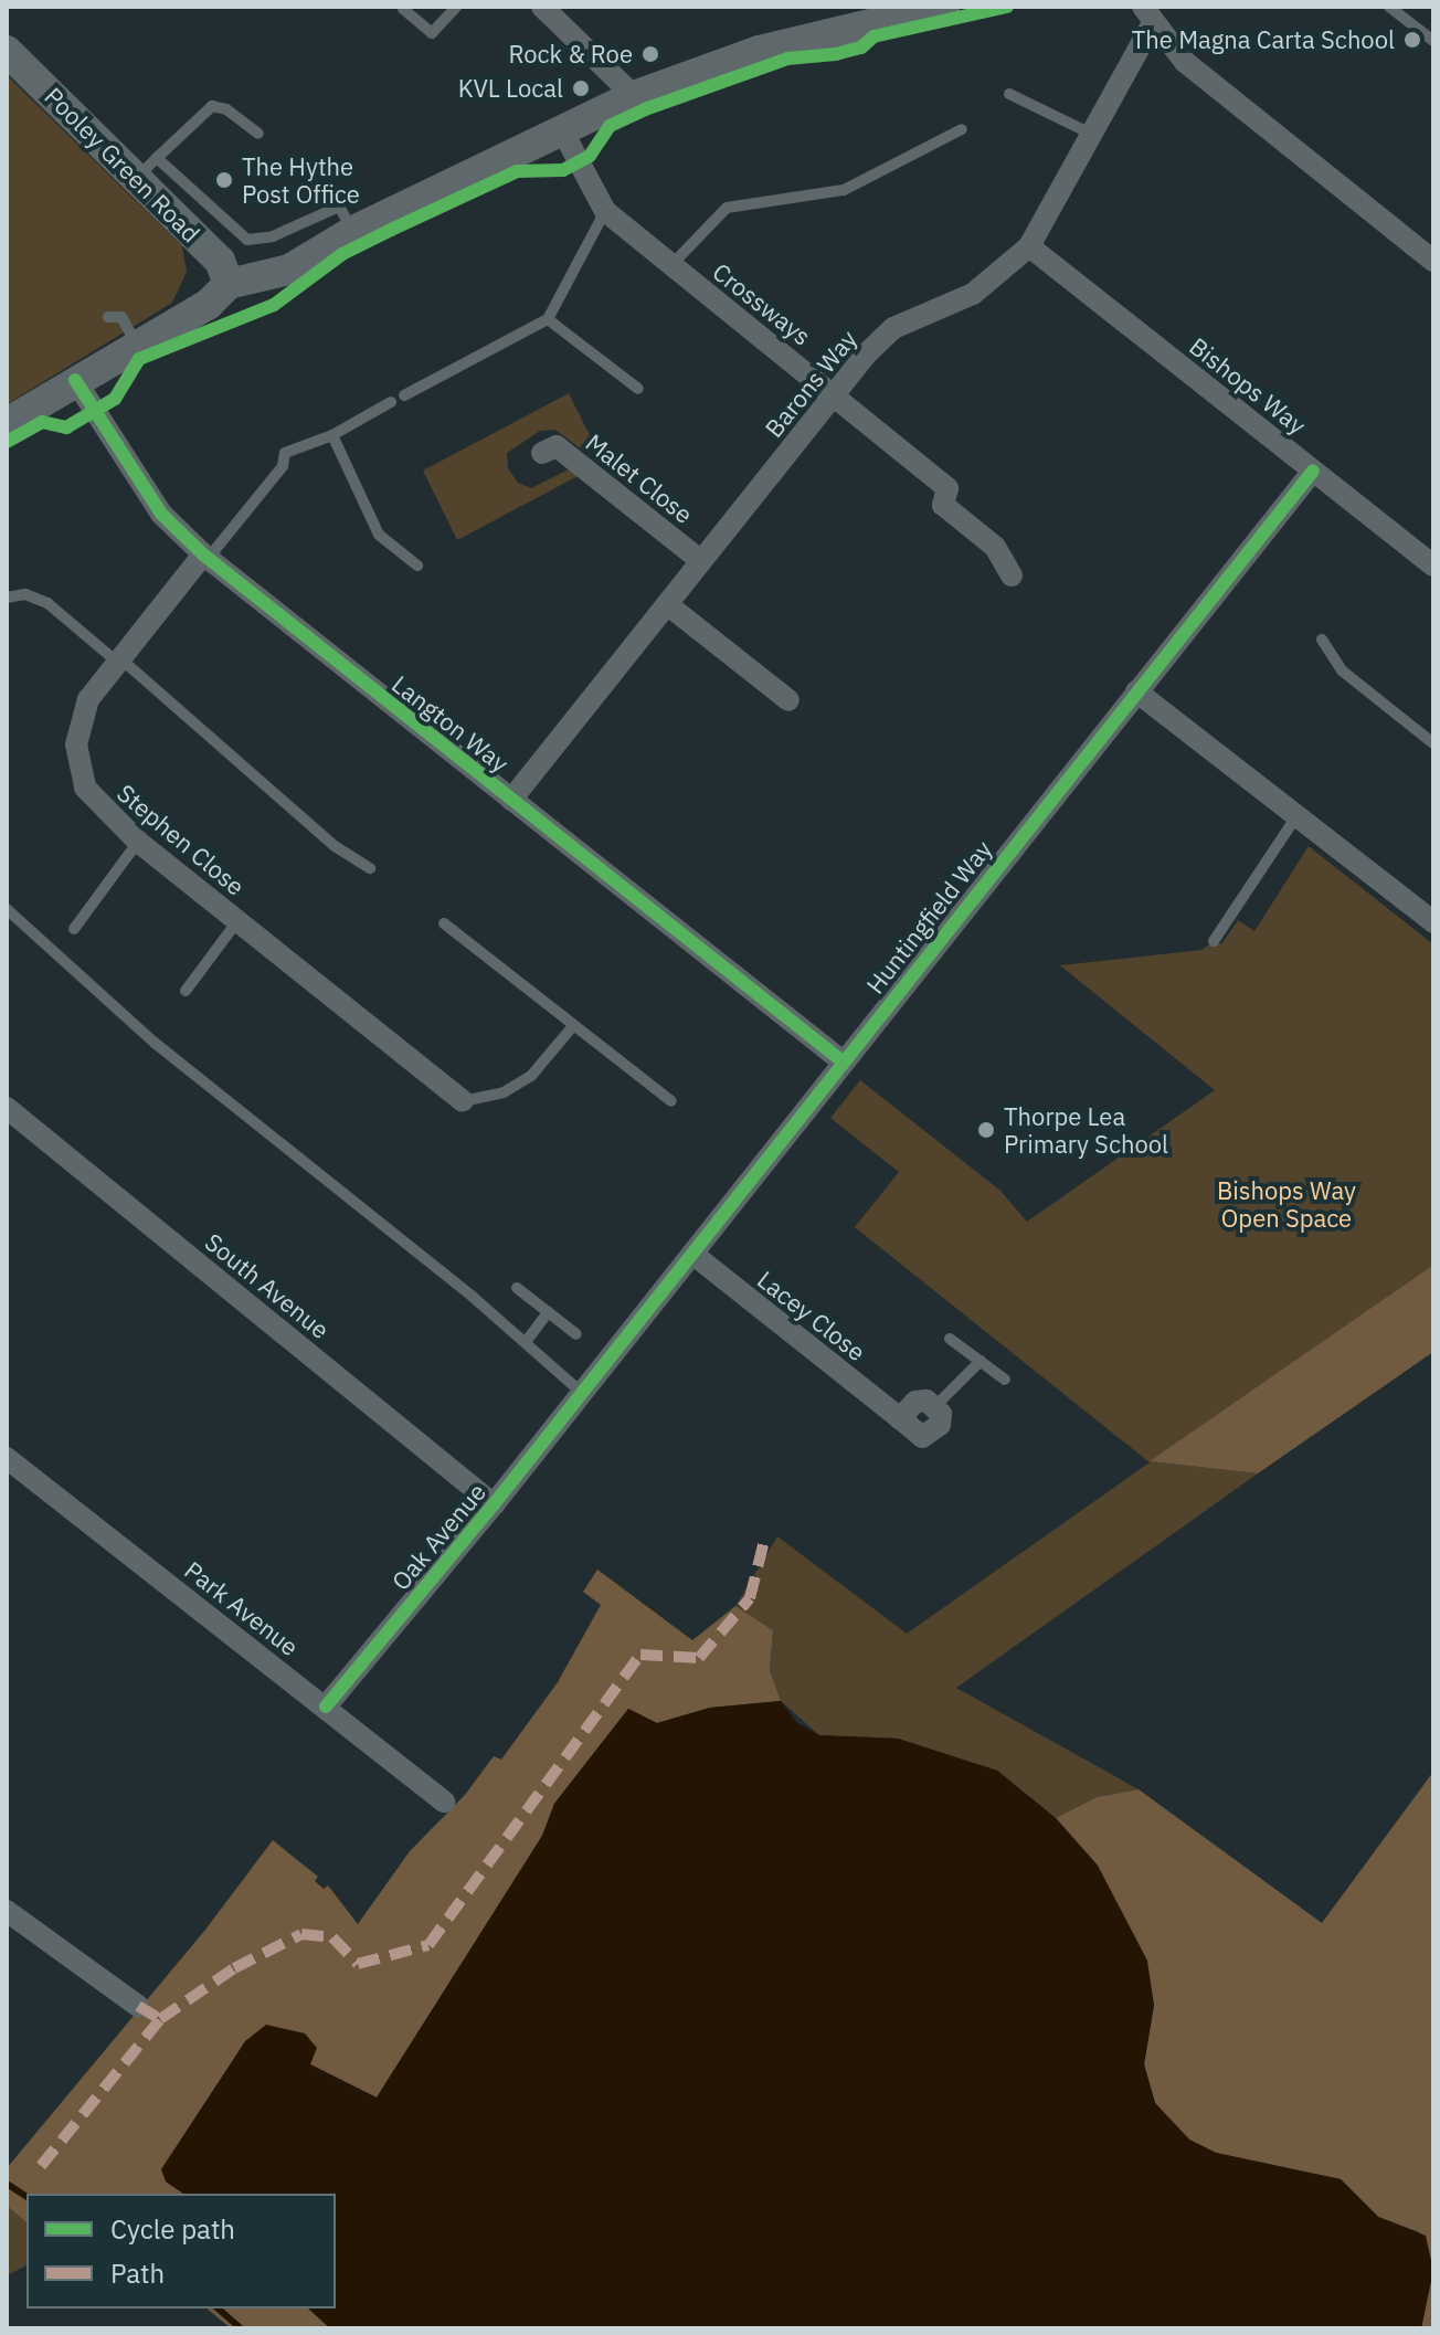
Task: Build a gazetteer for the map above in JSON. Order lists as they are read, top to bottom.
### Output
{
  "streets": {
    "main road": ["Pooley Green Road"],
    "street": [
      "Crossways",
      "Barons Way",
      "Bishops Way",
      "Malet Close",
      "Langton Way",
      "Stephen Close",
      "Huntingfield Way",
      "South Avenue",
      "Lacey Close",
      "Oak Avenue",
      "Park Avenue"
    ]
  },
  "crossings": [
    ["Crossways", "Barons Way"],
    ["Barons Way", "Bishops Way"],
    ["Barons Way", "Malet Close"],
    ["Barons Way", "Langton Way"],
    ["Bishops Way", "Huntingfield Way"],
    ["Langton Way", "Stephen Close"],
    ["Langton Way", "Huntingfield Way"],
    ["Huntingfield Way", "Lacey Close"],
    ["Huntingfield Way", "Oak Avenue"],
    ["South Avenue", "Oak Avenue"],
    ["Oak Avenue", "Park Avenue"]
  ],
  "parks": ["Bishops Way Open Space"],
  "places": [
    "The Magna Carta School",
    "Rock & Roe",
    "KVL Local",
    "The Hythe Post Office",
    "Thorpe Lea Primary School"
  ],
  "legend": ["Cycle path", "Path"]
}
